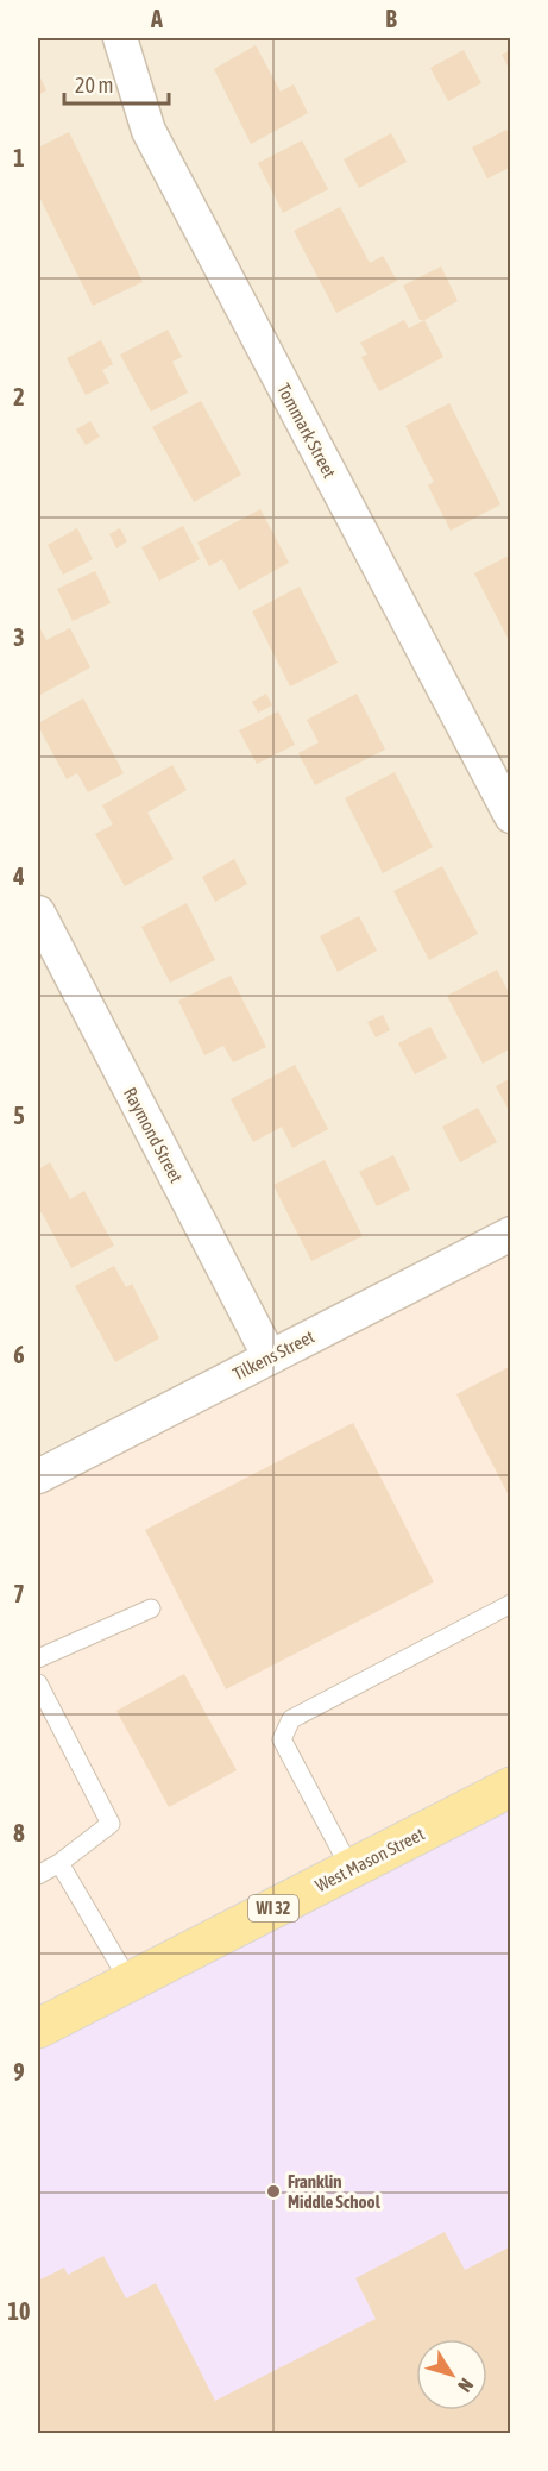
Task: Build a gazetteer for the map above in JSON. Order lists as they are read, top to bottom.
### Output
{
  "streets": {
    "main road": ["West Mason Street", "WI 32"],
    "street": ["Tommark Street", "Raymond Street", "Tilkens Street"]
  },
  "crossings": [
    ["Raymond Street", "Tilkens Street"]
  ],
  "places": ["Franklin Middle School"],
  "scale_bar": "20 m",
  "north": "bottom right",
  "grid": {
    "columns": ["A", "B"],
    "rows": [
      "1",
      "2",
      "3",
      "4",
      "5",
      "6",
      "7",
      "8",
      "9",
      "10"
    ]
  }
}
